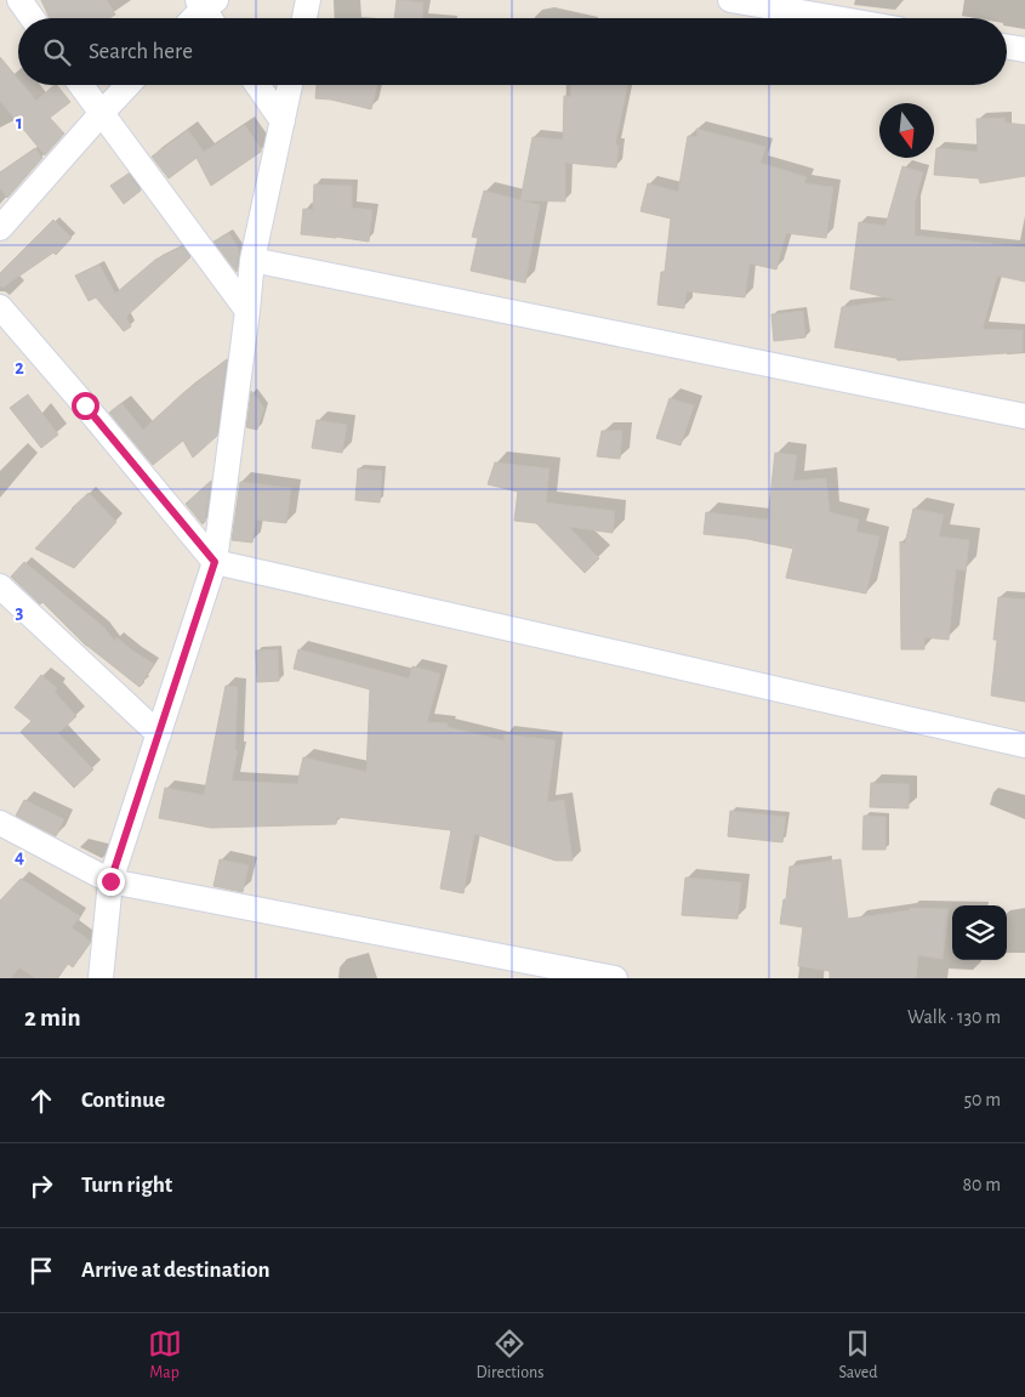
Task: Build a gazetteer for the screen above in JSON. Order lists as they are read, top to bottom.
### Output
{
  "north": "bottom",
  "page": {
    "search": "Search here",
    "heading": ["2 min", "Walk · 130 m"],
    "list": [
      ["Continue", "50 m"],
      ["Turn right", "80 m"],
      "Arrive at destination"
    ],
    "nav": ["Map", "Directions", "Saved"]
  },
  "grid": {
    "rows": [
      "1",
      "2",
      "3",
      "4"
    ]
  }
}
